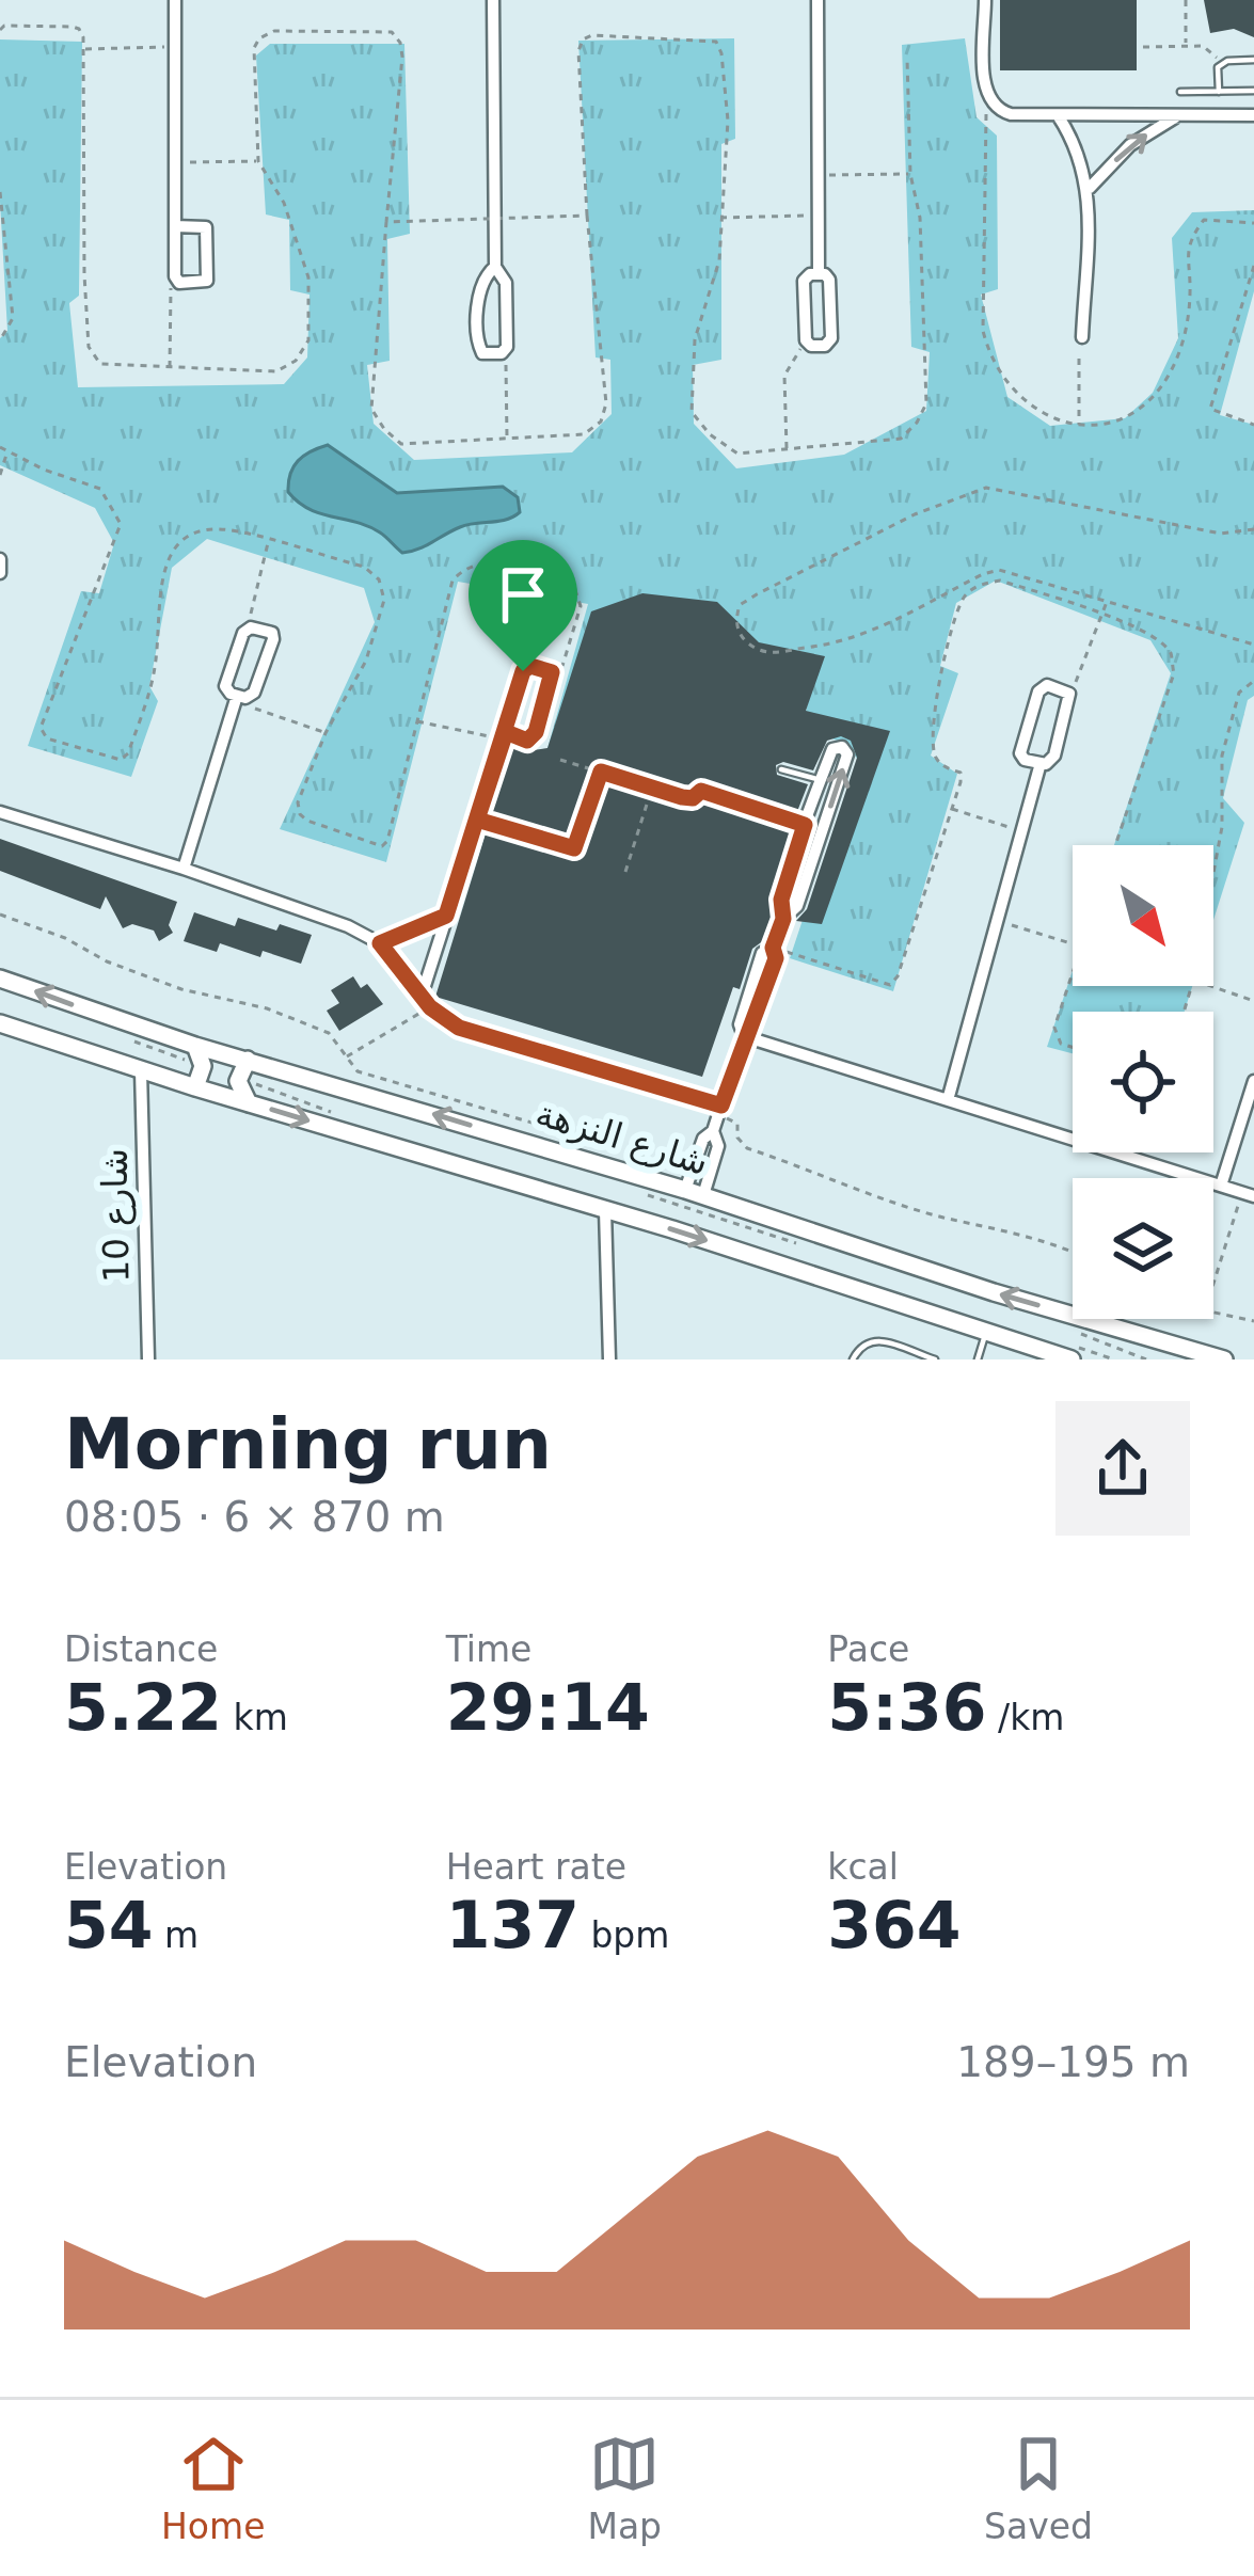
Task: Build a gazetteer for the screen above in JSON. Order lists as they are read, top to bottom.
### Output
{
  "streets": {
    "main road": ["شارع النزهة"],
    "street": ["شارع 10"]
  },
  "crossings": [
    ["شارع النزهة", "شارع 10"]
  ],
  "north": "bottom right",
  "page": {
    "heading": ["Morning run", "08:05 · 6 × 870 m"],
    "stats": [
      ["Distance", "5.22 km"],
      ["Time", "29:14"],
      ["Pace", "5:36 /km"],
      ["Elevation", "54 m"],
      ["Heart rate", "137 bpm"],
      ["kcal", "364"]
    ],
    "chart": ["Elevation", "189–195 m"],
    "tabs": ["Home", "Map", "Saved"]
  }
}
